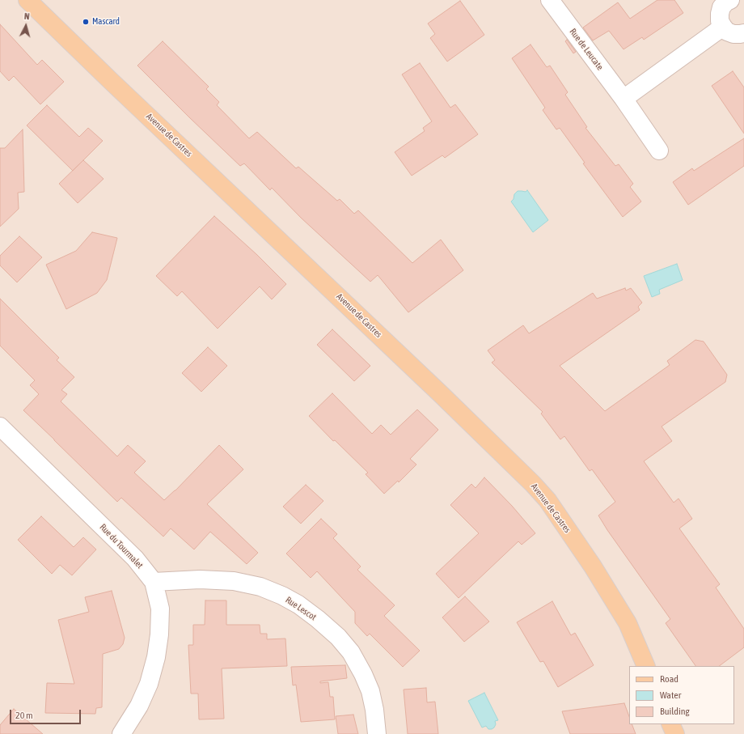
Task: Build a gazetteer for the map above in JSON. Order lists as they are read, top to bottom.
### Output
{
  "streets": {
    "main road": ["Avenue de Castres"],
    "street": ["Rue de Leucate", "Rue du Tourmalet", "Rue Lescot"]
  },
  "crossings": [
    ["Rue du Tourmalet", "Rue Lescot"]
  ],
  "places": ["Mascard"],
  "legend": ["Road", "Water", "Building"],
  "scale_bar": "20 m",
  "north": "top"
}
